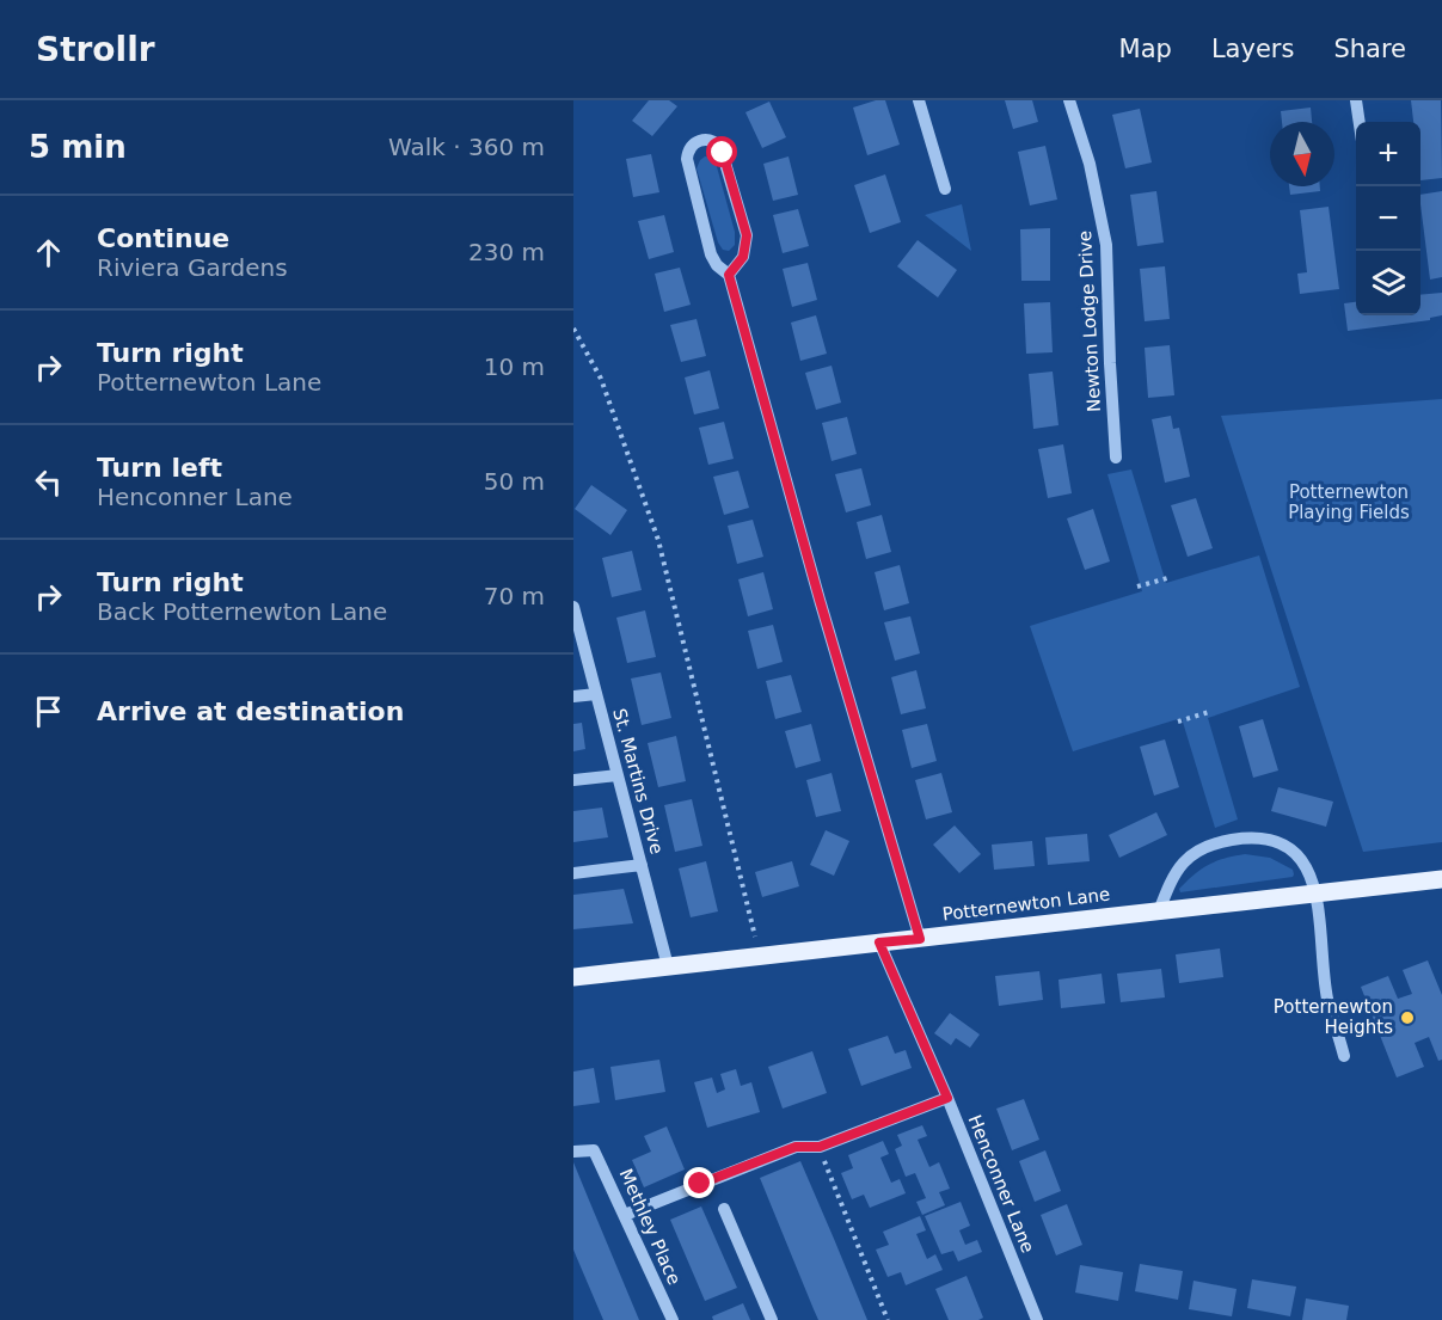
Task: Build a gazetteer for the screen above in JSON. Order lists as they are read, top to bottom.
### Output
{
  "streets": {
    "main road": ["Potternewton Lane"],
    "street": [
      "Newton Lodge Drive",
      "St. Martins Drive",
      "Henconner Lane",
      "Methley Place"
    ]
  },
  "crossings": [
    ["St. Martins Drive", "Potternewton Lane"],
    ["Potternewton Lane", "Henconner Lane"]
  ],
  "parks": ["Potternewton Playing Fields"],
  "places": ["Potternewton Heights"],
  "north": "bottom",
  "page": {
    "header": "Strollr",
    "nav": ["Map", "Layers", "Share"],
    "heading": ["5 min", "Walk · 360 m"],
    "map_buttons": ["+", "−"],
    "list": [
      ["Continue", "Riviera Gardens", "230 m"],
      ["Turn right", "Potternewton Lane", "10 m"],
      ["Turn left", "Henconner Lane", "50 m"],
      ["Turn right", "Back Potternewton Lane", "70 m"],
      "Arrive at destination"
    ]
  }
}
